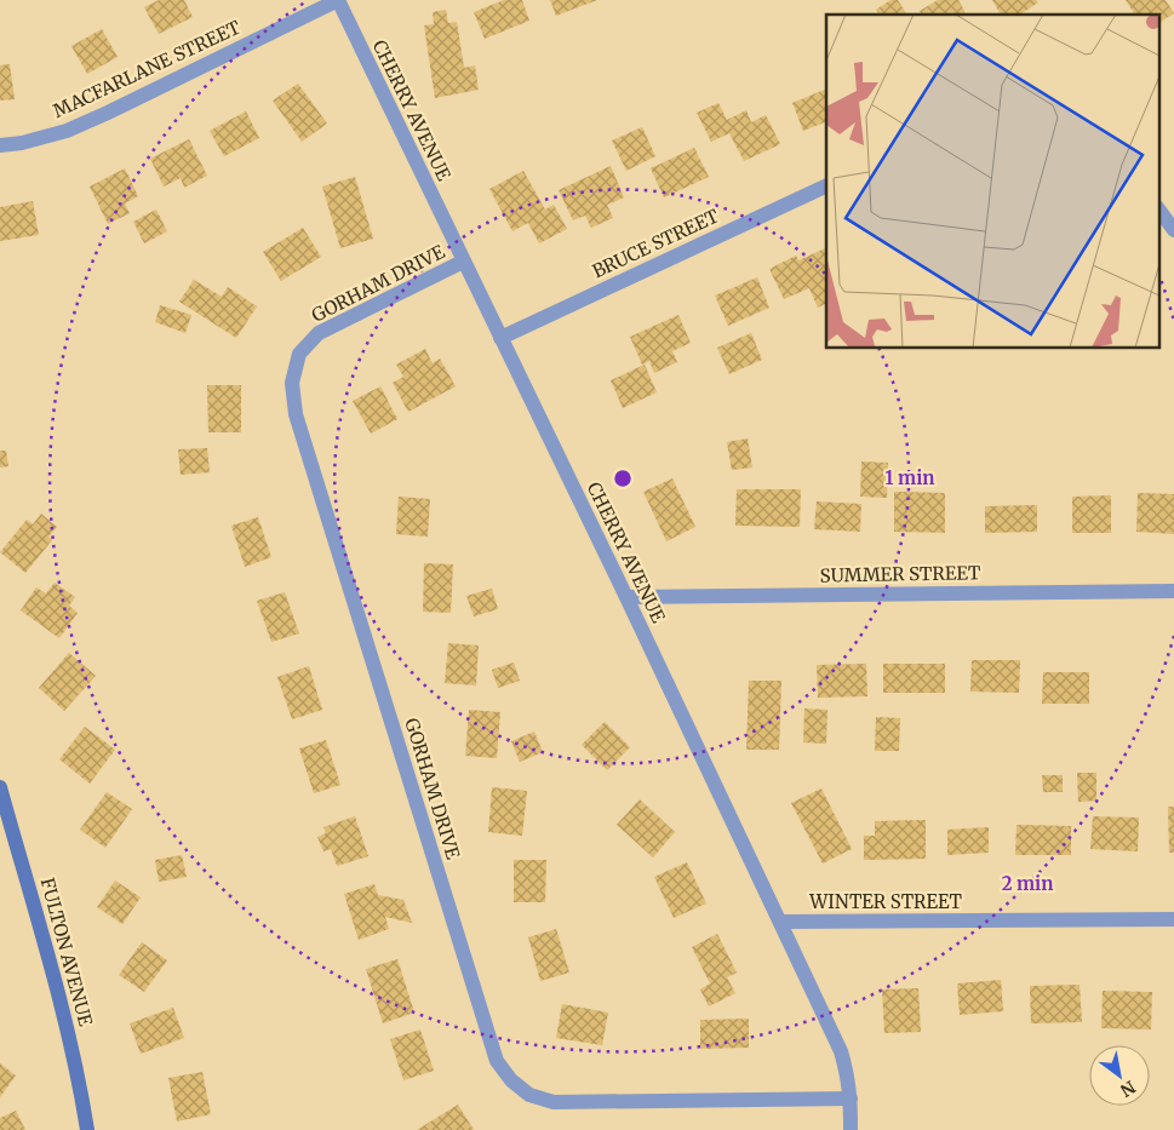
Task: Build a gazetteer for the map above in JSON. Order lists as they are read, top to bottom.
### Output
{
  "streets": {
    "street": [
      "MACFARLANE STREET",
      "CHERRY AVENUE",
      "BRUCE STREET",
      "GORHAM DRIVE",
      "SUMMER STREET",
      "WINTER STREET",
      "FULTON AVENUE"
    ]
  },
  "crossings": [
    ["MACFARLANE STREET", "CHERRY AVENUE"],
    ["CHERRY AVENUE", "BRUCE STREET"],
    ["CHERRY AVENUE", "GORHAM DRIVE"],
    ["CHERRY AVENUE", "SUMMER STREET"],
    ["CHERRY AVENUE", "WINTER STREET"]
  ],
  "north": "bottom right",
  "rings": ["1 min", "2 min"]
}
